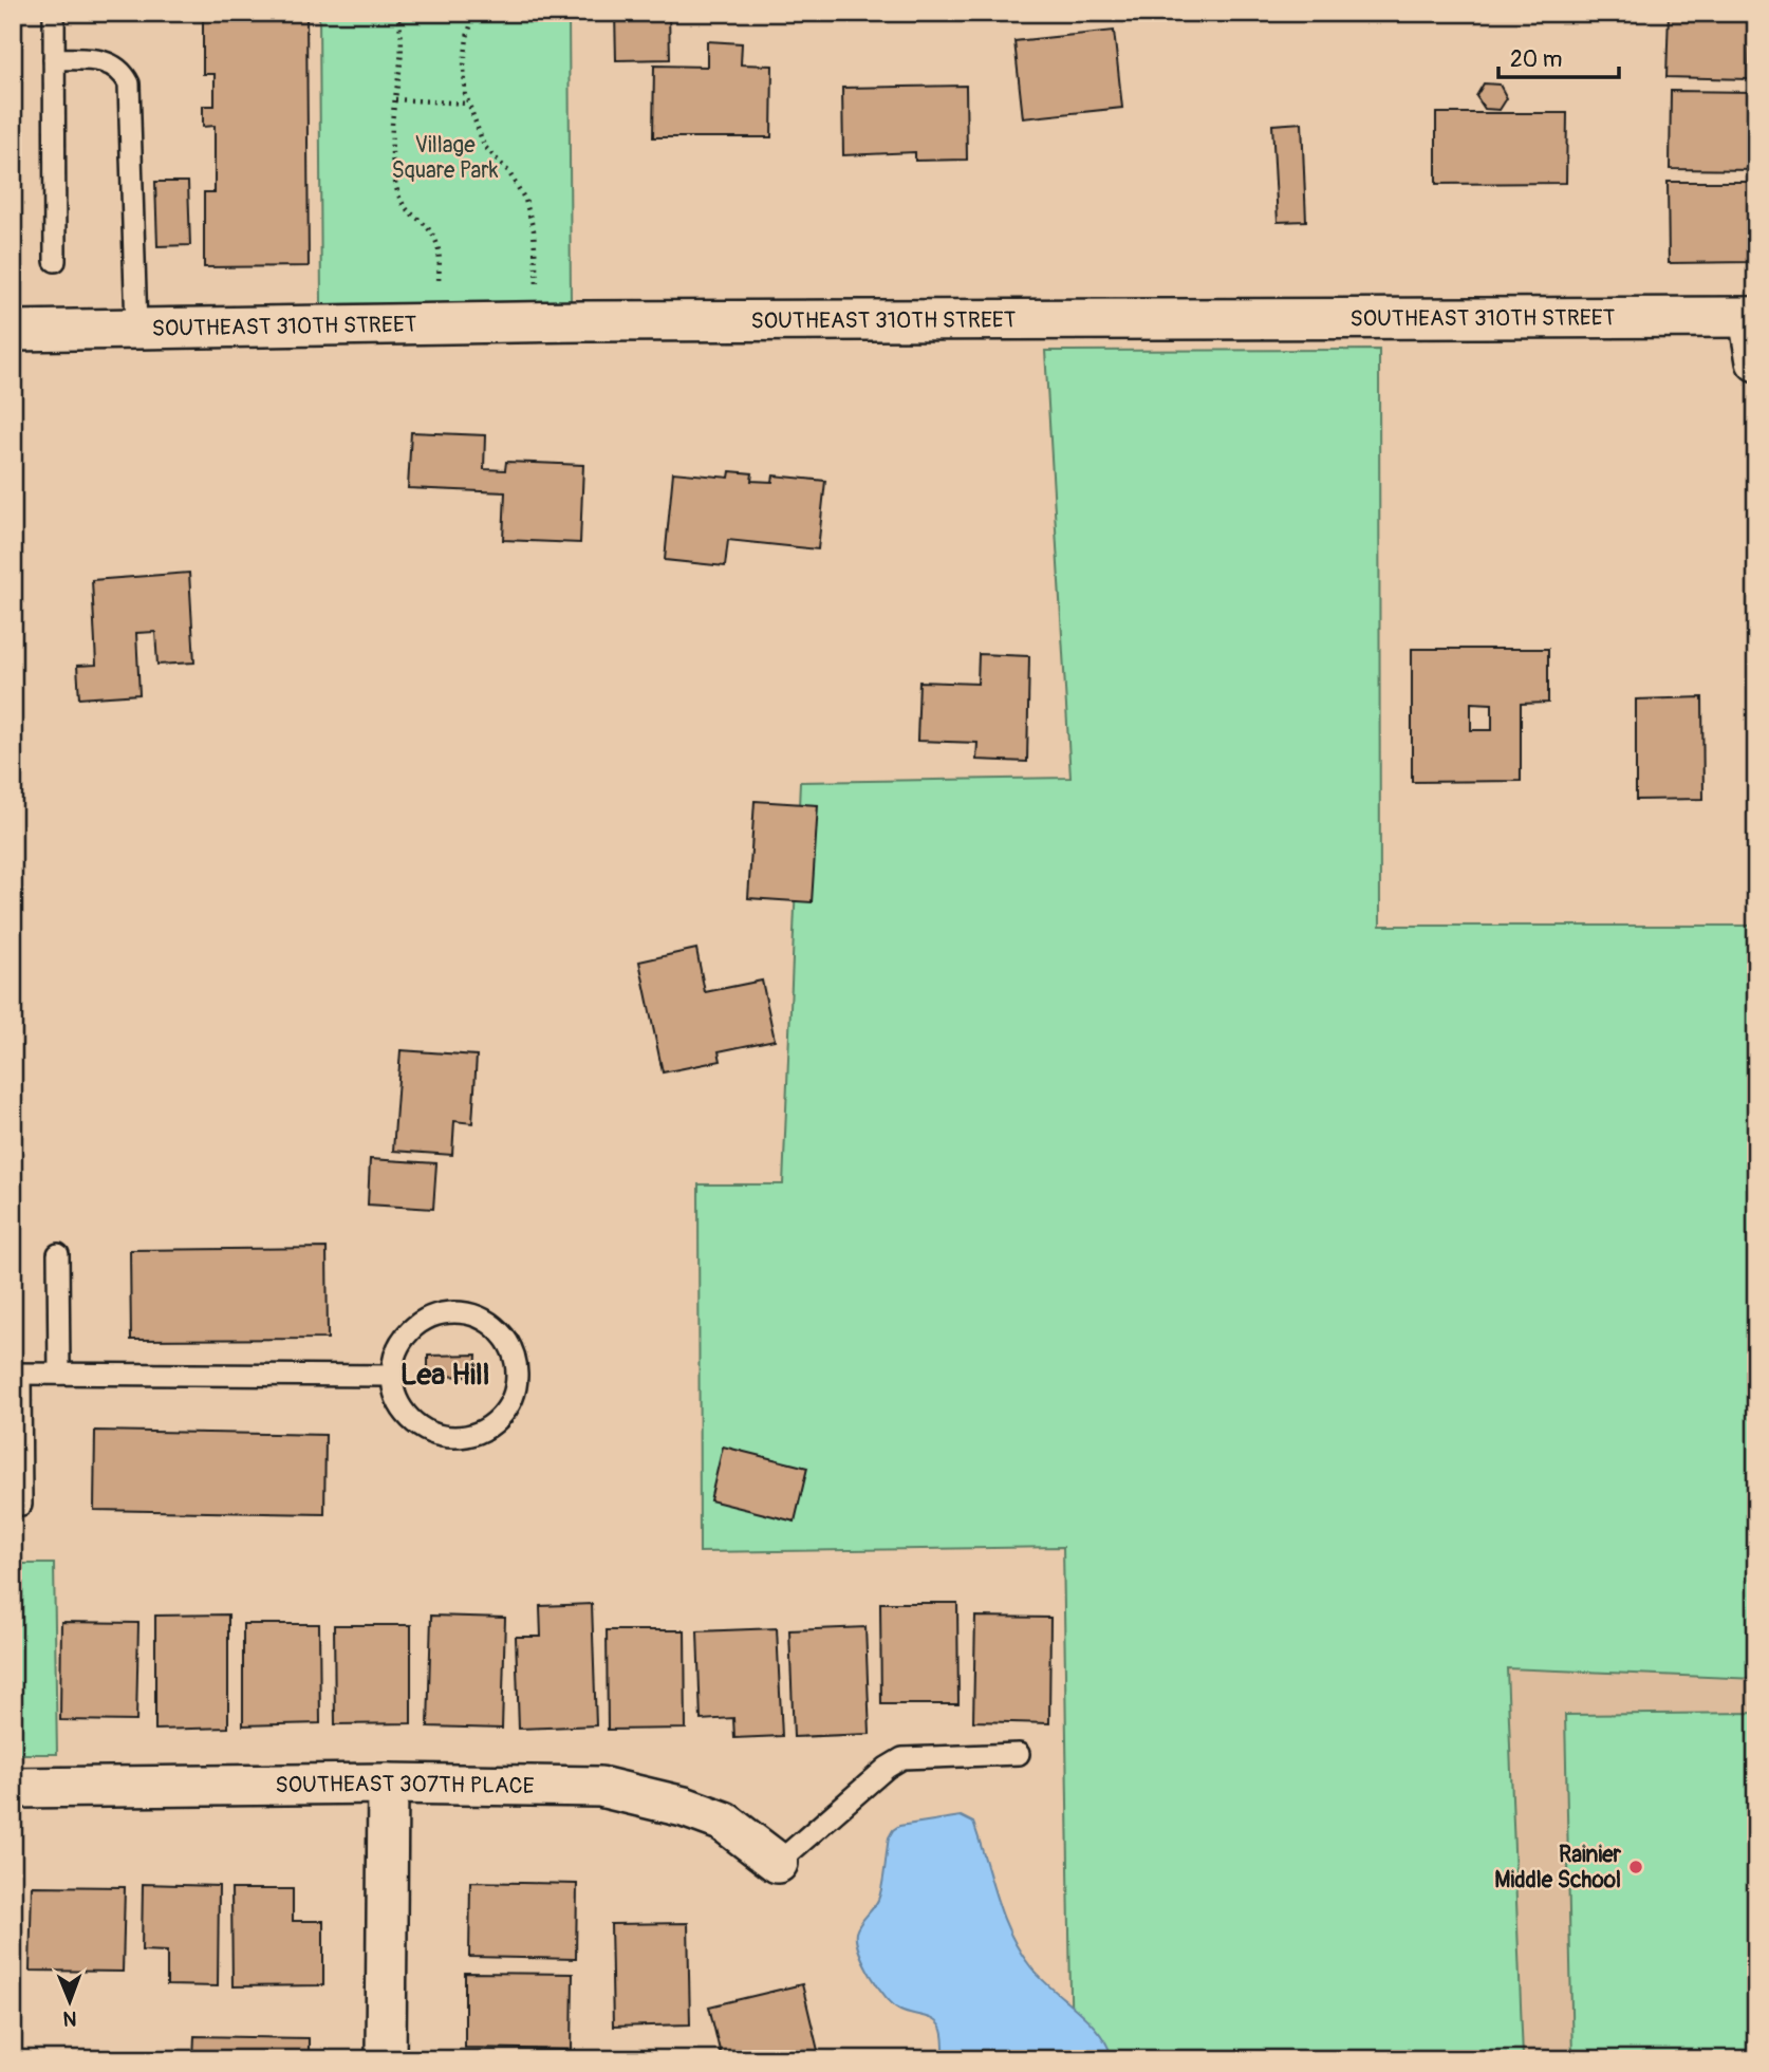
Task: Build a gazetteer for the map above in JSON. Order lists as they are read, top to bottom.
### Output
{
  "streets": {
    "street": ["SOUTHEAST 310TH STREET", "SOUTHEAST 307TH PLACE"]
  },
  "districts": ["Lea Hill"],
  "parks": ["Village Square Park"],
  "places": ["Rainier Middle School"],
  "scale_bar": "20 m",
  "north": "bottom"
}
